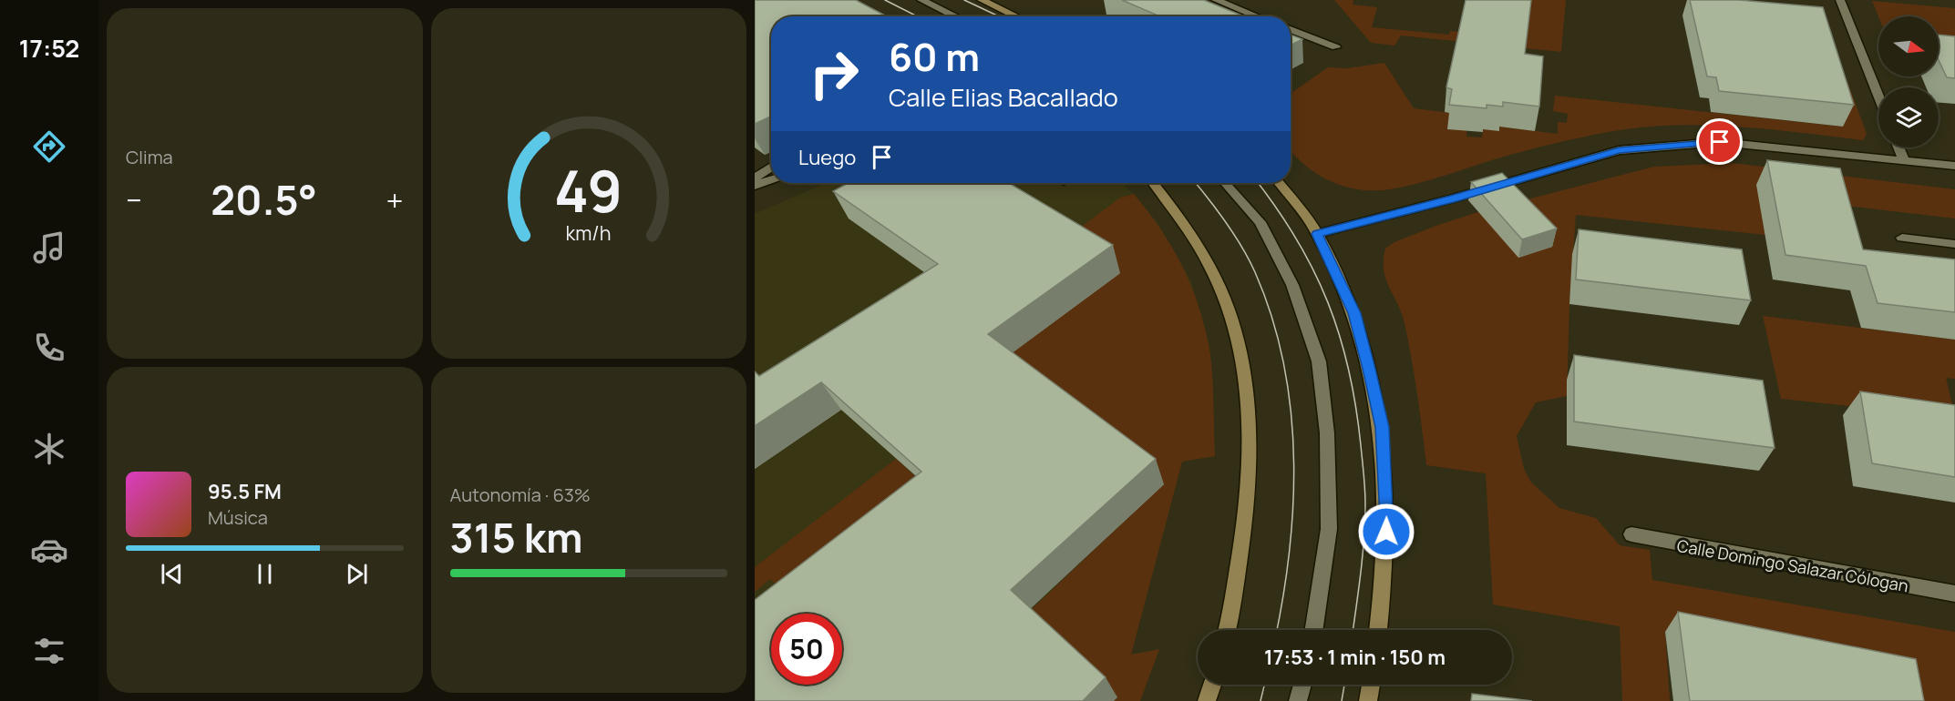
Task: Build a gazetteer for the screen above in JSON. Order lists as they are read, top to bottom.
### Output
{
  "streets": {
    "street": ["Calle Domingo Salazar Cólogan"]
  },
  "north": "right",
  "page": {
    "tabs": "17:52",
    "tile": [
      "Clima",
      ["Autonomía · 63%", "315 km"]
    ],
    "turn": ["60 m", "Calle Elias Bacallado"],
    "then": "Luego",
    "heat": ["−", "20.5°", "+"],
    "song": ["95.5 FM", "Música"],
    "limit": "50",
    "trip": "17:53 · 1 min · 150 m",
    "gauge": ["49", "km/h"]
  }
}
